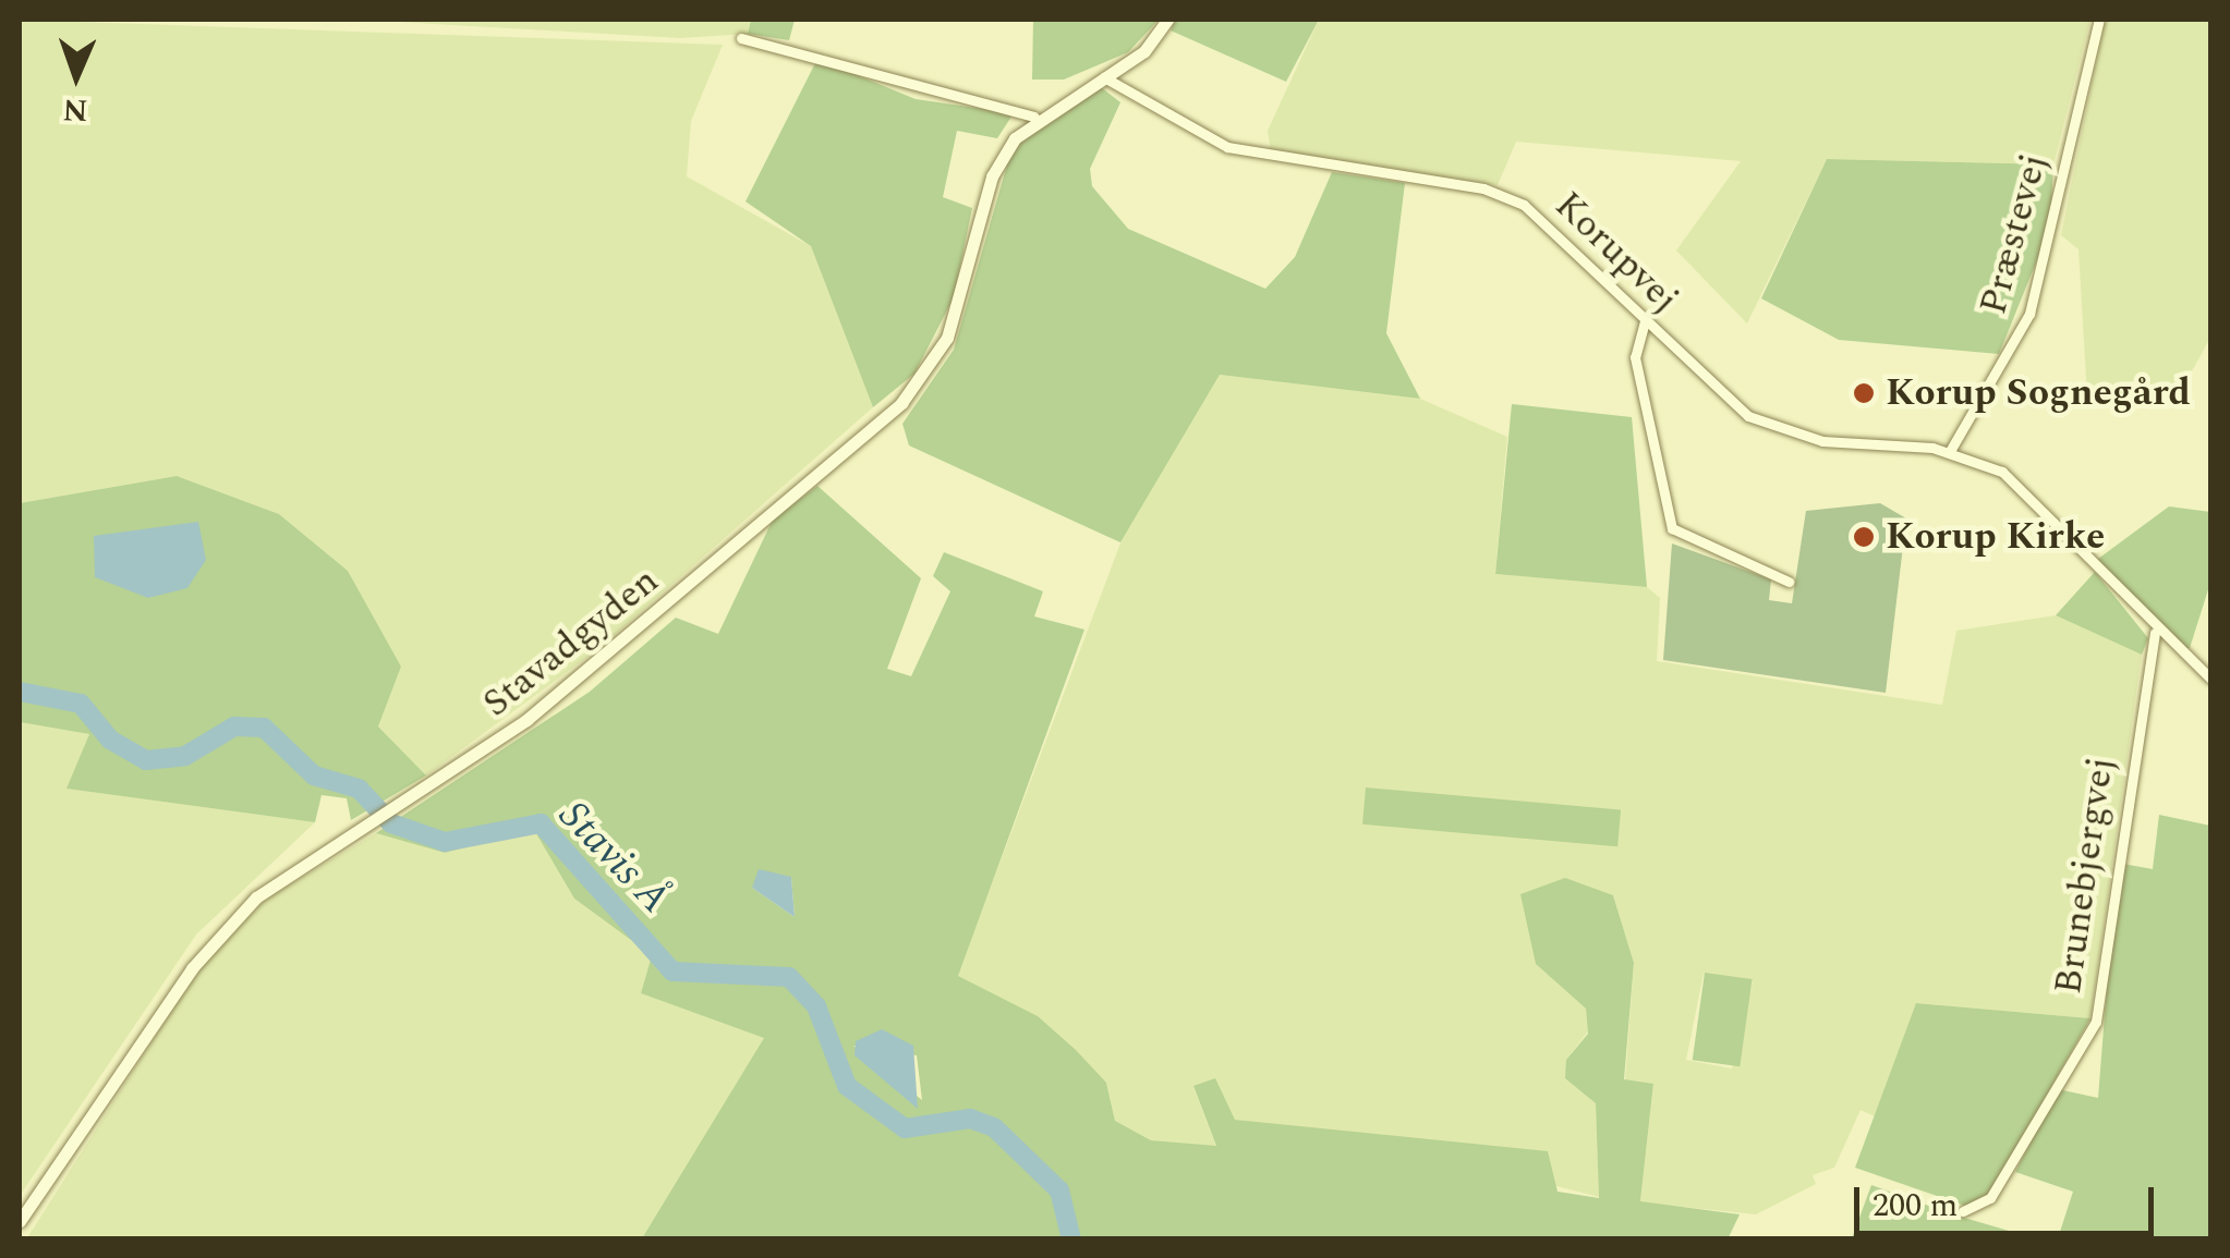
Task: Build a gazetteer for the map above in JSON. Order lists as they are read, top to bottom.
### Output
{
  "streets": {
    "street": [
      "Præstevej",
      "Korupvej",
      "Stavadgyden",
      "Brunebjergvej"
    ]
  },
  "crossings": [
    ["Præstevej", "Korupvej"],
    ["Korupvej", "Stavadgyden"],
    ["Korupvej", "Brunebjergvej"]
  ],
  "water": ["Stavis Å"],
  "places": ["Korup Sognegård", "Korup Kirke"],
  "scale_bar": "200 m",
  "north": "bottom"
}
